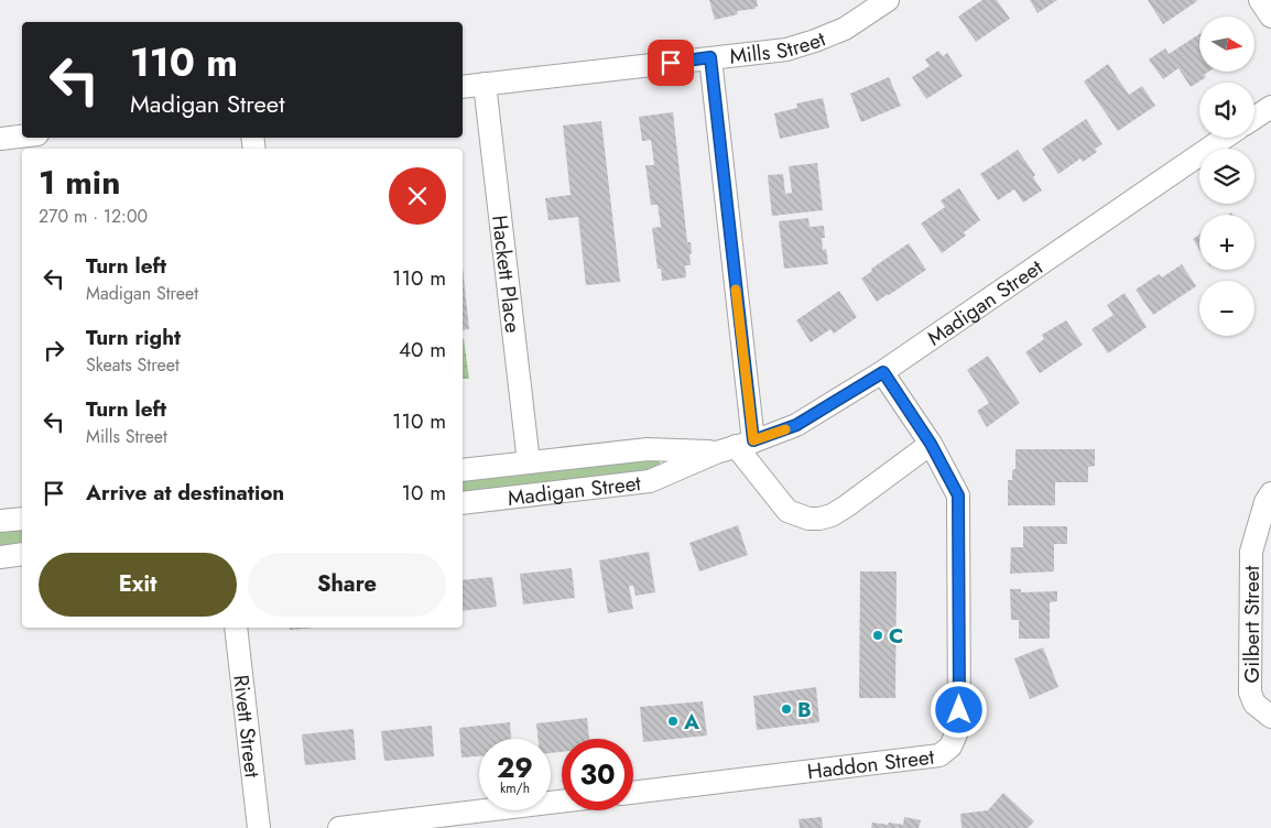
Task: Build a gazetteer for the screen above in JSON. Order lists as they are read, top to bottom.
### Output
{
  "streets": {
    "street": [
      "Mills Street",
      "Hackett Place",
      "Madigan Street",
      "Gilbert Street",
      "Rivett Street",
      "Haddon Street"
    ]
  },
  "crossings": [
    ["Mills Street", "Hackett Place"],
    ["Hackett Place", "Madigan Street"],
    ["Madigan Street", "Haddon Street"]
  ],
  "places": ["C", "B", "A"],
  "north": "right",
  "page": {
    "map_buttons": ["+", "−"],
    "turn": ["110 m", "Madigan Street"],
    "heading": ["1 min", "270 m · 12:00"],
    "list": [
      {
        "name": "Turn left",
        "note": "Madigan Street",
        "value": "110 m"
      },
      {
        "name": "Turn right",
        "note": "Skeats Street",
        "value": "40 m"
      },
      {
        "name": "Turn left",
        "note": "Mills Street",
        "value": "110 m"
      },
      {
        "name": "Arrive at destination",
        "value": "10 m"
      }
    ],
    "buttons": ["Exit", "Share"],
    "speed": "29 km/h",
    "limit": "30"
  }
}
